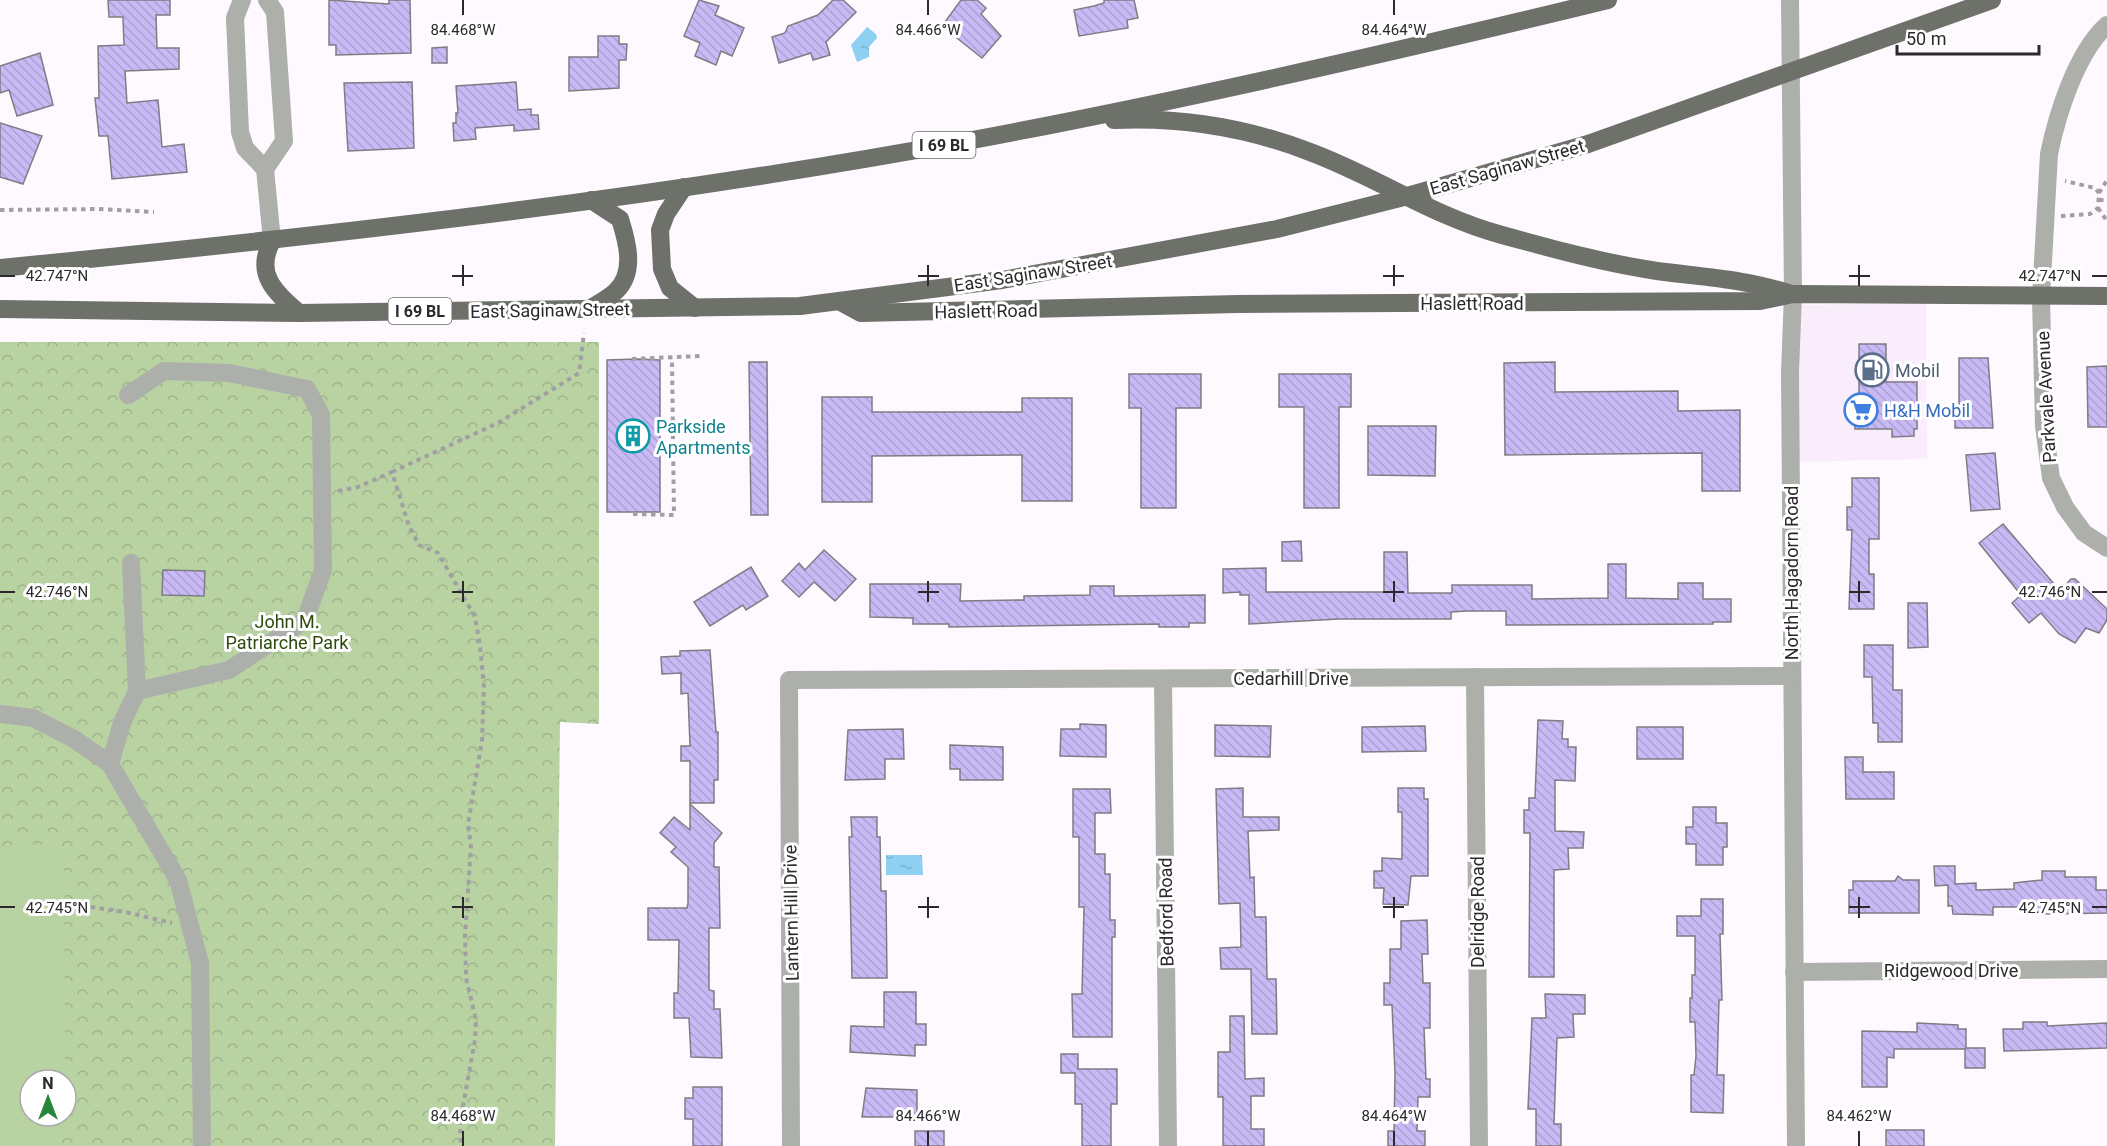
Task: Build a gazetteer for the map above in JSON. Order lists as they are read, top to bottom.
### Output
{
  "streets": {
    "main road": ["I 69 BL", "East Saginaw Street", "Haslett Road"],
    "street": [
      "Parkvale Avenue",
      "North Hagadorn Road",
      "Cedarhill Drive",
      "Bedford Road",
      "Delridge Road",
      "Lantern Hill Drive",
      "Ridgewood Drive"
    ]
  },
  "crossings": [
    ["East Saginaw Street", "Haslett Road"],
    ["East Saginaw Street", "North Hagadorn Road"],
    ["Haslett Road", "Parkvale Avenue"],
    ["Haslett Road", "North Hagadorn Road"],
    ["North Hagadorn Road", "Cedarhill Drive"],
    ["North Hagadorn Road", "Ridgewood Drive"],
    ["Cedarhill Drive", "Bedford Road"],
    ["Cedarhill Drive", "Delridge Road"],
    ["Cedarhill Drive", "Lantern Hill Drive"]
  ],
  "parks": ["John M. Patriarche Park"],
  "places": {
    "fuel station": ["Mobil"],
    "supermarket": ["H&H Mobil"],
    "building": ["Parkside Apartments"]
  },
  "scale_bar": "50 m",
  "north": "top",
  "coordinates": [
    "84.468°W",
    "84.466°W",
    "84.464°W",
    "42.747°N",
    "42.746°N",
    "42.745°N",
    "84.462°W"
  ]
}
